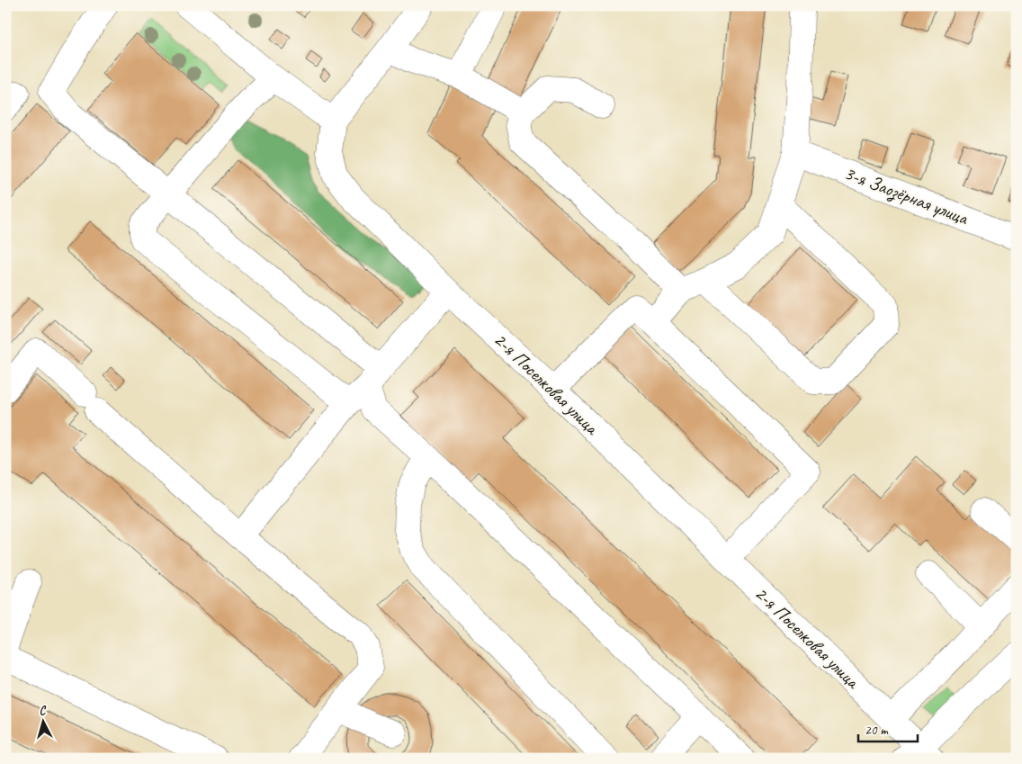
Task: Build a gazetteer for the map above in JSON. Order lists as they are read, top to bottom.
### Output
{
  "streets": {
    "street": ["3-я Заозёрная улица", "2-я Поселковая улица"]
  },
  "scale_bar": "20 m",
  "north": "top"
}
